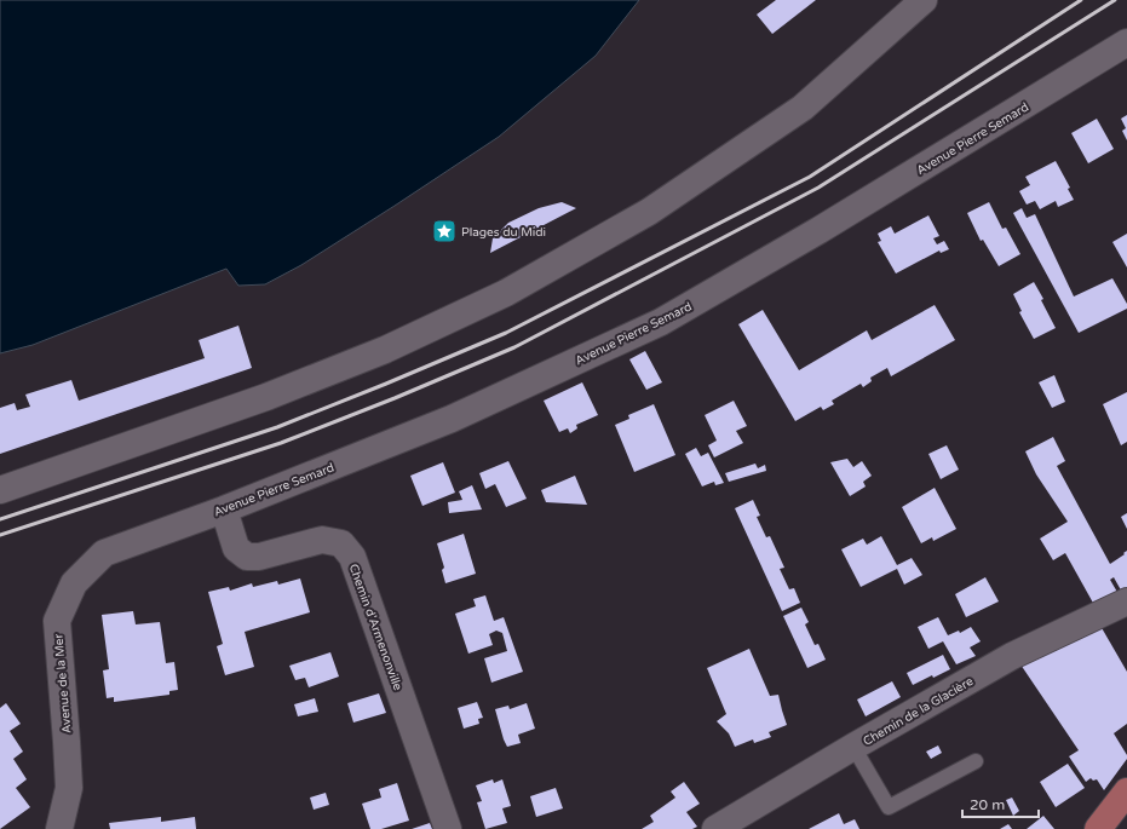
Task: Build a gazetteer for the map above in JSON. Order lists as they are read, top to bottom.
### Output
{
  "streets": {
    "street": [
      "Avenue Pierre Semard",
      "Chemin d'Armenonville",
      "Avenue de la Mer",
      "Chemin de la Glacière"
    ]
  },
  "crossings": [
    ["Avenue Pierre Semard", "Chemin d'Armenonville"],
    ["Avenue Pierre Semard", "Avenue de la Mer"]
  ],
  "places": {
    "place": ["Plages du Midi"]
  },
  "scale_bar": "20 m"
}
